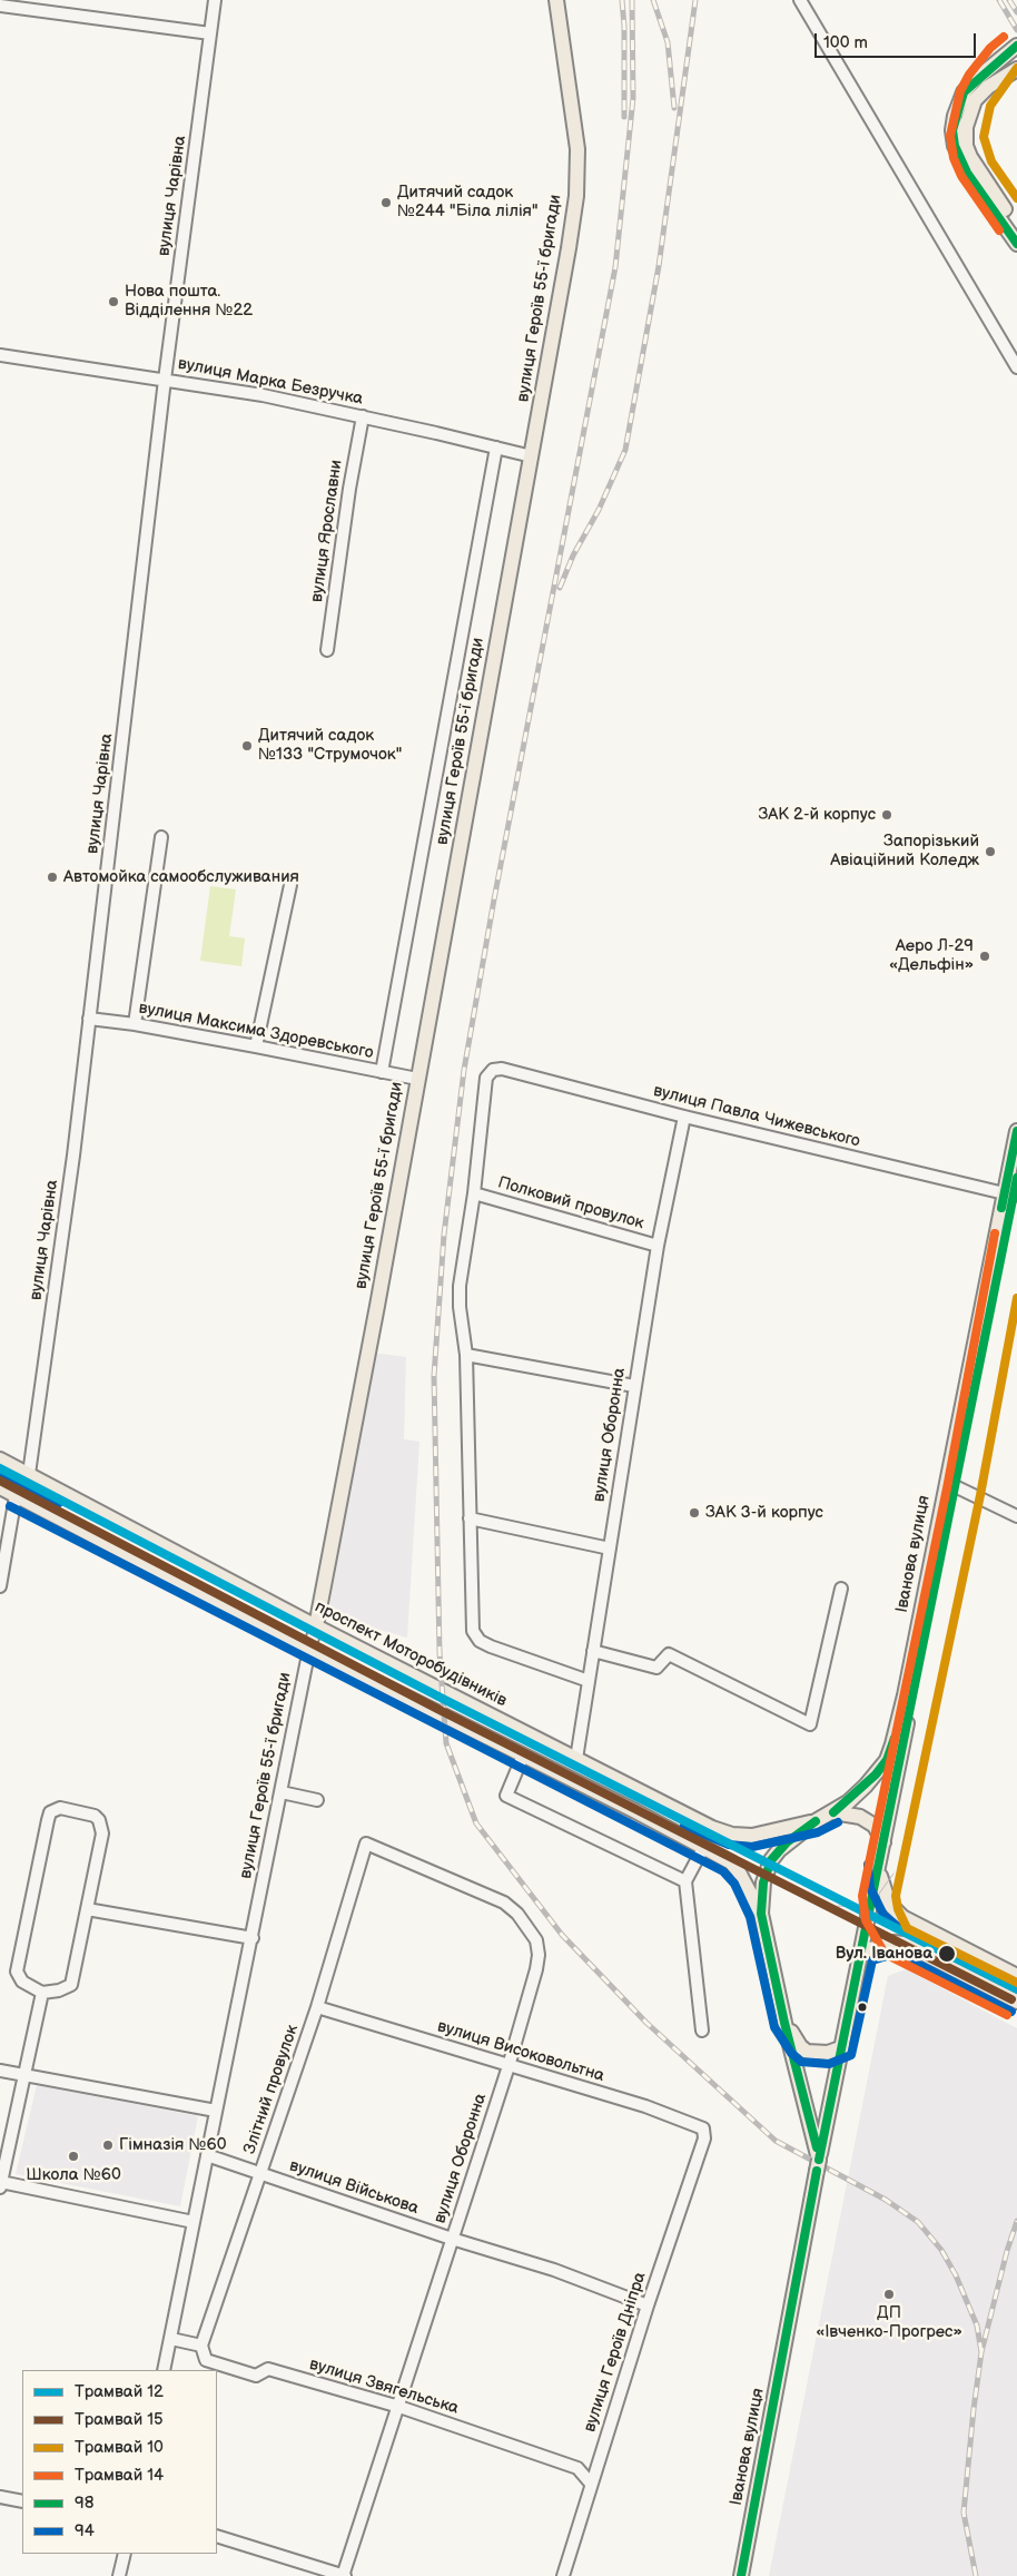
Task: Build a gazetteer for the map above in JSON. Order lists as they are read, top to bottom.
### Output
{
  "streets": {
    "main road": ["вулиця Героїв 55-ї бригади", "Іванова вулиця", "проспект Моторобудівників"],
    "street": [
      "вулиця Чарівна",
      "вулиця Марка Безручка",
      "вулиця Ярославни",
      "вулиця Максима Здоревського",
      "вулиця Павла Чижевського",
      "Полковий провулок",
      "вулиця Оборонна",
      "вулиця Високовольтна",
      "Злітний провулок",
      "вулиця Військова",
      "вулиця Героїв Дніпра",
      "вулиця Звягельська"
    ]
  },
  "crossings": [
    ["вулиця Чарівна", "вулиця Марка Безручка"],
    ["вулиця Чарівна", "вулиця Максима Здоревського"],
    ["вулиця Чарівна", "проспект Моторобудівників"],
    ["вулиця Героїв 55-ї бригади", "вулиця Марка Безручка"],
    ["вулиця Героїв 55-ї бригади", "вулиця Максима Здоревського"],
    ["вулиця Героїв 55-ї бригади", "проспект Моторобудівників"],
    ["вулиця Героїв 55-ї бригади", "вулиця Військова"],
    ["вулиця Марка Безручка", "вулиця Ярославни"],
    ["вулиця Павла Чижевського", "Полковий провулок"],
    ["вулиця Павла Чижевського", "вулиця Оборонна"],
    ["вулиця Павла Чижевського", "Іванова вулиця"],
    ["Полковий провулок", "вулиця Оборонна"],
    ["вулиця Оборонна", "проспект Моторобудівників"],
    ["вулиця Оборонна", "вулиця Високовольтна"],
    ["вулиця Оборонна", "Злітний провулок"],
    ["вулиця Оборонна", "вулиця Військова"],
    ["вулиця Оборонна", "вулиця Звягельська"],
    ["Іванова вулиця", "проспект Моторобудівників"],
    ["вулиця Високовольтна", "Злітний провулок"],
    ["вулиця Високовольтна", "вулиця Героїв Дніпра"],
    ["Злітний провулок", "вулиця Військова"],
    ["Злітний провулок", "вулиця Звягельська"],
    ["вулиця Військова", "вулиця Героїв Дніпра"],
    ["вулиця Героїв Дніпра", "вулиця Звягельська"]
  ],
  "places": [
    "Дитячий садок №244 \"Біла лілія\"",
    "Нова пошта. Відділення №22",
    "Дитячий садок №133 \"Струмочок\"",
    "ЗАК 2-й корпус",
    "Запорізький Авіаційний Коледж",
    "Автомойка самообслуживания",
    "Аеро Л-29 «Дельфін»",
    "ЗАК 3-й корпус",
    "Вул. Іванова",
    "Гімназія №60",
    "Школа №60",
    "ДП «Івченко-Прогрес»"
  ],
  "lines": [
    "tram line 14",
    "transit line 98",
    "tram line 10",
    "tram line 12",
    "transit line 94",
    "tram line 15"
  ],
  "legend": [
    "Трамвай 12",
    "Трамвай 15",
    "Трамвай 10",
    "Трамвай 14",
    "98",
    "94"
  ],
  "scale_bar": "100 m"
}
